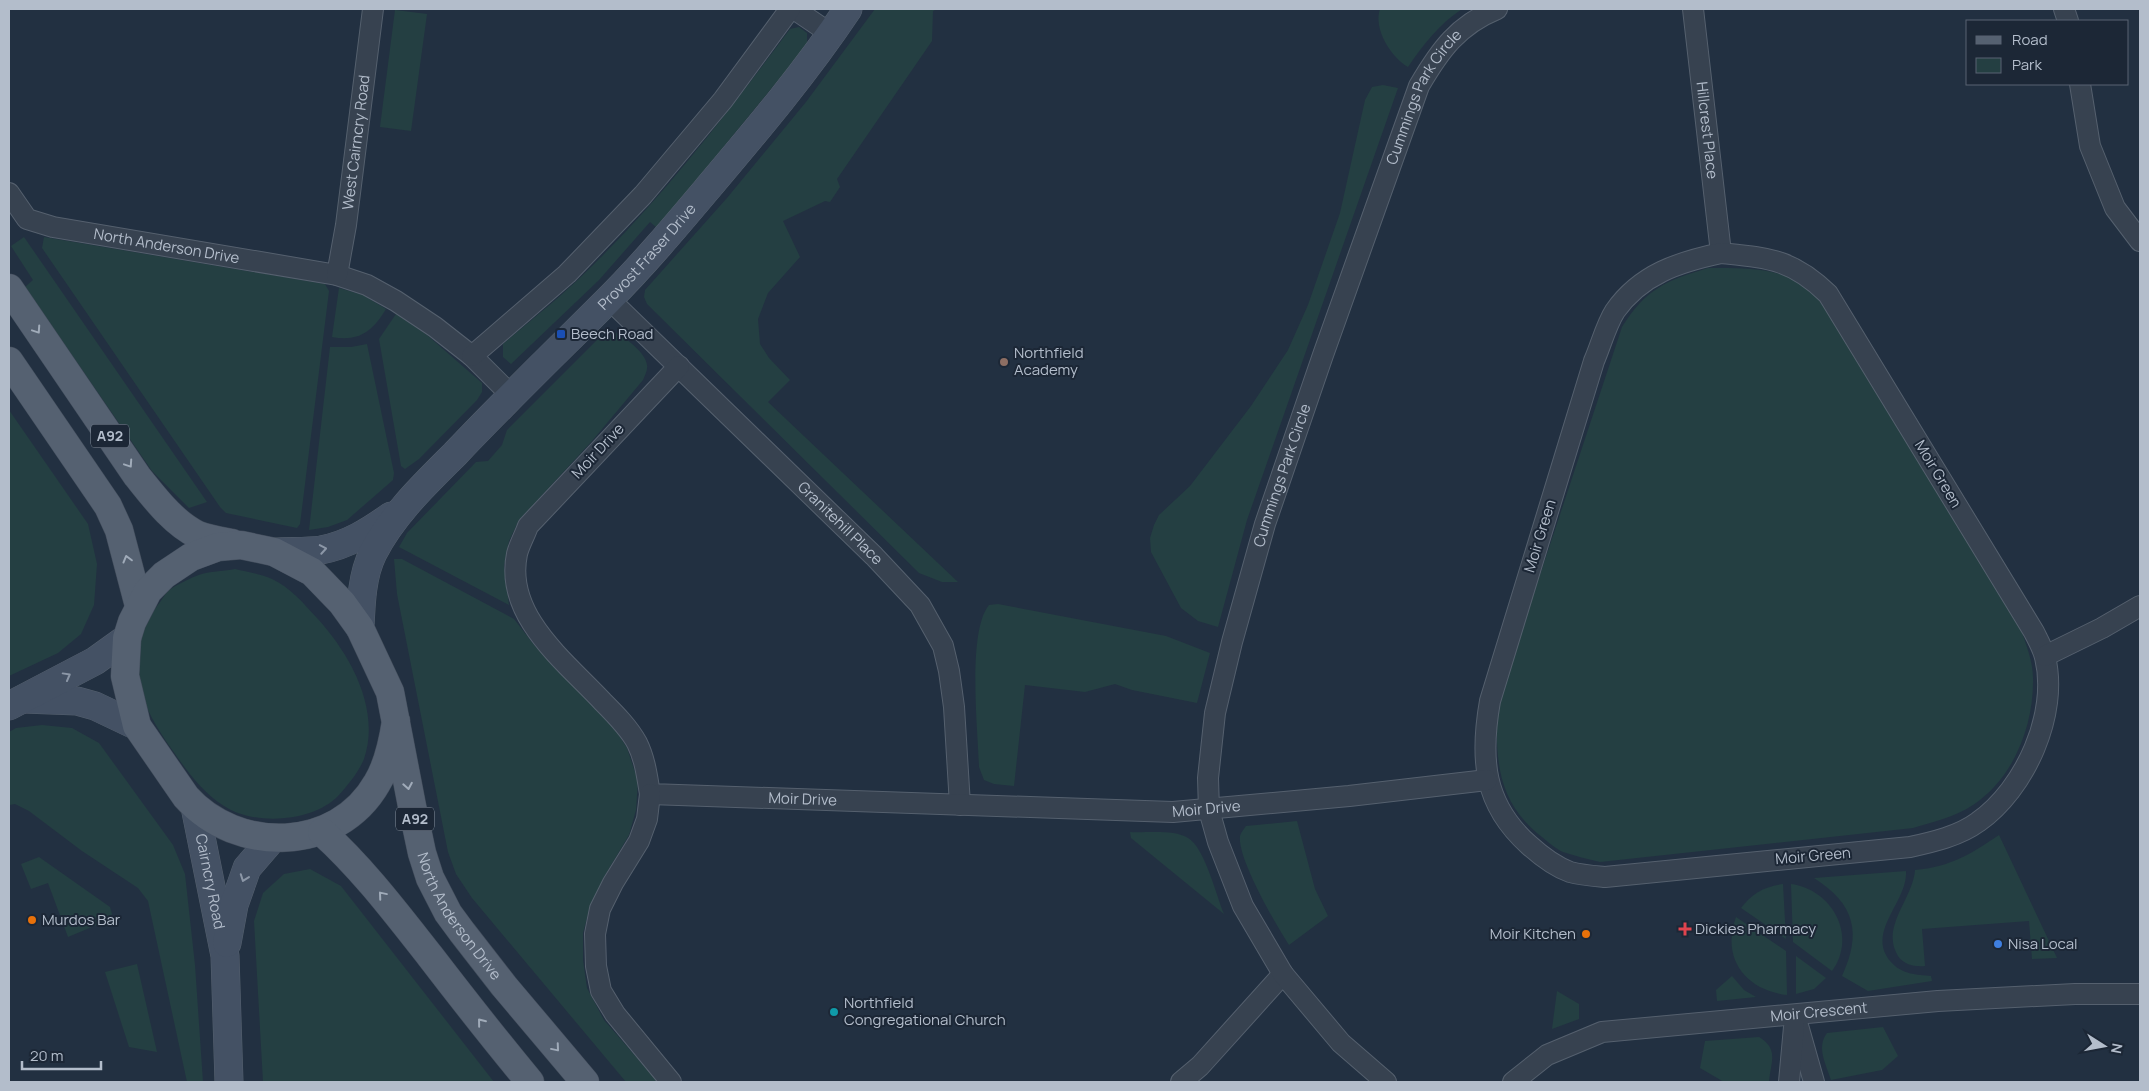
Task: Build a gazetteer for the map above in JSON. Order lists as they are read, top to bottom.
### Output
{
  "streets": {
    "main road": ["North Anderson Drive", "A92"],
    "street": [
      "Cummings Park Circle",
      "Hillcrest Place",
      "West Cairncry Road",
      "Provost Fraser Drive",
      "Moir Drive",
      "Moir Green",
      "Granitehill Place",
      "Cairncry Road",
      "Moir Crescent"
    ]
  },
  "crossings": [
    ["Cummings Park Circle", "Moir Drive"],
    ["Hillcrest Place", "Moir Green"],
    ["West Cairncry Road", "North Anderson Drive"],
    ["North Anderson Drive", "A92"],
    ["Provost Fraser Drive", "A92"],
    ["Provost Fraser Drive", "Granitehill Place"],
    ["A92", "Cairncry Road"],
    ["Moir Drive", "Moir Green"],
    ["Moir Drive", "Granitehill Place"]
  ],
  "one_way": ["North Anderson Drive"],
  "places": {
    "transit": ["Beech Road"],
    "other": [
      "Northfield Academy",
      "Murdos Bar",
      "Moir Kitchen",
      "Nisa Local",
      "Northfield Congregational Church"
    ],
    "health": ["Dickies Pharmacy"]
  },
  "legend": ["Road", "Park"],
  "scale_bar": "20 m",
  "north": "right"
}
